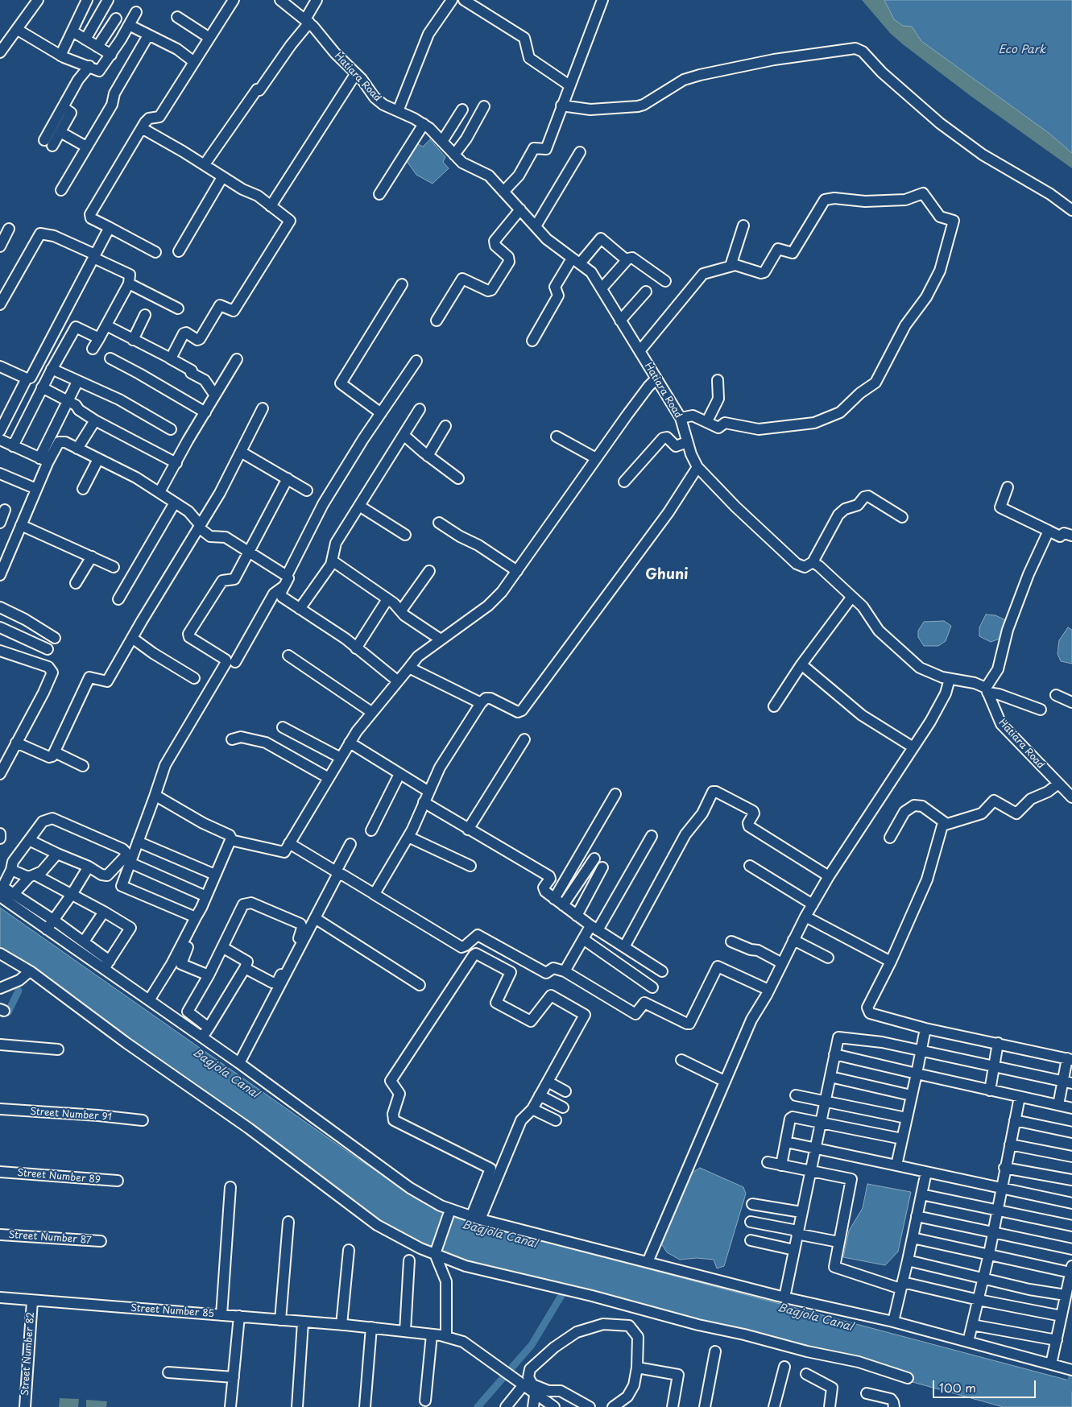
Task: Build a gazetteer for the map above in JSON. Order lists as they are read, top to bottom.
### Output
{
  "streets": {
    "street": [
      "Hatiara Road",
      "Street Number 91",
      "Street Number 89",
      "Street Number 87",
      "Street Number 85",
      "Street Number 82"
    ]
  },
  "crossings": [
    ["Street Number 85", "Street Number 82"]
  ],
  "districts": ["Ghuni"],
  "water": ["Eco Park", "Bagjola Canal"],
  "scale_bar": "100 m"
}
